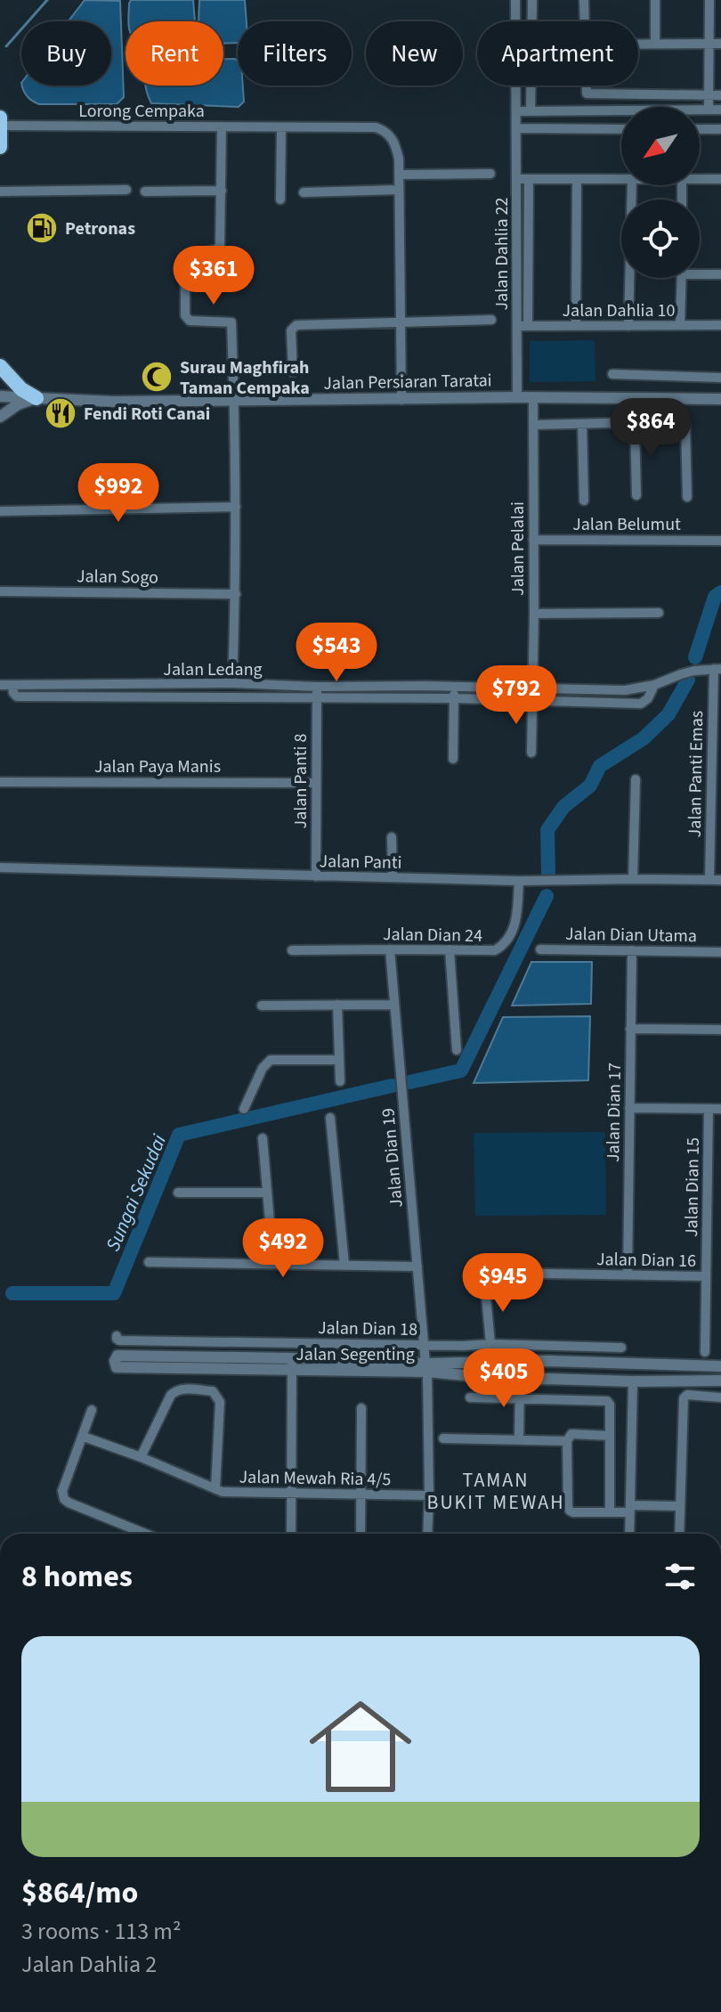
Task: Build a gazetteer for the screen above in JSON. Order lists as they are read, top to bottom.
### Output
{
  "streets": {
    "street": [
      "Lorong Cempaka",
      "Jalan Dahlia 22",
      "Jalan Dahlia 10",
      "Jalan Persiaran Taratai",
      "Jalan Belumut",
      "Jalan Pelalai",
      "Jalan Sogo",
      "Jalan Ledang",
      "Jalan Paya Manis",
      "Jalan Panti Emas",
      "Jalan Panti 8",
      "Jalan Panti",
      "Jalan Dian 24",
      "Jalan Dian Utama",
      "Jalan Dian 17",
      "Jalan Dian 19",
      "Jalan Dian 15",
      "Jalan Dian 16",
      "Jalan Dian 18",
      "Jalan Segenting",
      "Jalan Mewah Ria 4/5"
    ]
  },
  "crossings": [
    ["Lorong Cempaka", "Jalan Persiaran Taratai"],
    ["Jalan Dahlia 22", "Jalan Dahlia 10"],
    ["Jalan Dahlia 22", "Jalan Persiaran Taratai"],
    ["Jalan Persiaran Taratai", "Jalan Pelalai"],
    ["Jalan Belumut", "Jalan Pelalai"],
    ["Jalan Pelalai", "Jalan Ledang"],
    ["Jalan Ledang", "Jalan Panti Emas"],
    ["Jalan Ledang", "Jalan Panti 8"],
    ["Jalan Paya Manis", "Jalan Panti 8"],
    ["Jalan Panti Emas", "Jalan Panti"],
    ["Jalan Panti 8", "Jalan Panti"],
    ["Jalan Panti", "Jalan Dian 24"],
    ["Jalan Dian 24", "Jalan Dian 19"],
    ["Jalan Dian Utama", "Jalan Dian 17"],
    ["Jalan Dian 17", "Jalan Dian 16"],
    ["Jalan Dian 19", "Jalan Dian 18"],
    ["Jalan Dian 19", "Jalan Segenting"],
    ["Jalan Dian 19", "Jalan Mewah Ria 4/5"],
    ["Jalan Dian 15", "Jalan Dian 16"],
    ["Jalan Dian 16", "Jalan Dian 18"]
  ],
  "districts": ["TAMAN BUKIT MEWAH"],
  "water": ["Sungai Sekudai"],
  "places": {
    "fuel station": ["Petronas"],
    "mosque": ["Surau Maghfirah Taman Cempaka"],
    "restaurant": ["Fendi Roti Canai"]
  },
  "north": "bottom left",
  "page": {
    "chip": [
      "Buy",
      "Rent",
      "Filters",
      "New",
      "Apartment"
    ],
    "price": [
      "$361",
      "$864",
      "$992",
      "$543",
      "$792",
      "$492",
      "$945",
      "$405"
    ],
    "heading": "8 homes",
    "list": [
      {
        "name": "$864/mo",
        "note": "3 rooms · 113 m² · Jalan Dahlia 2"
      }
    ]
  }
}
